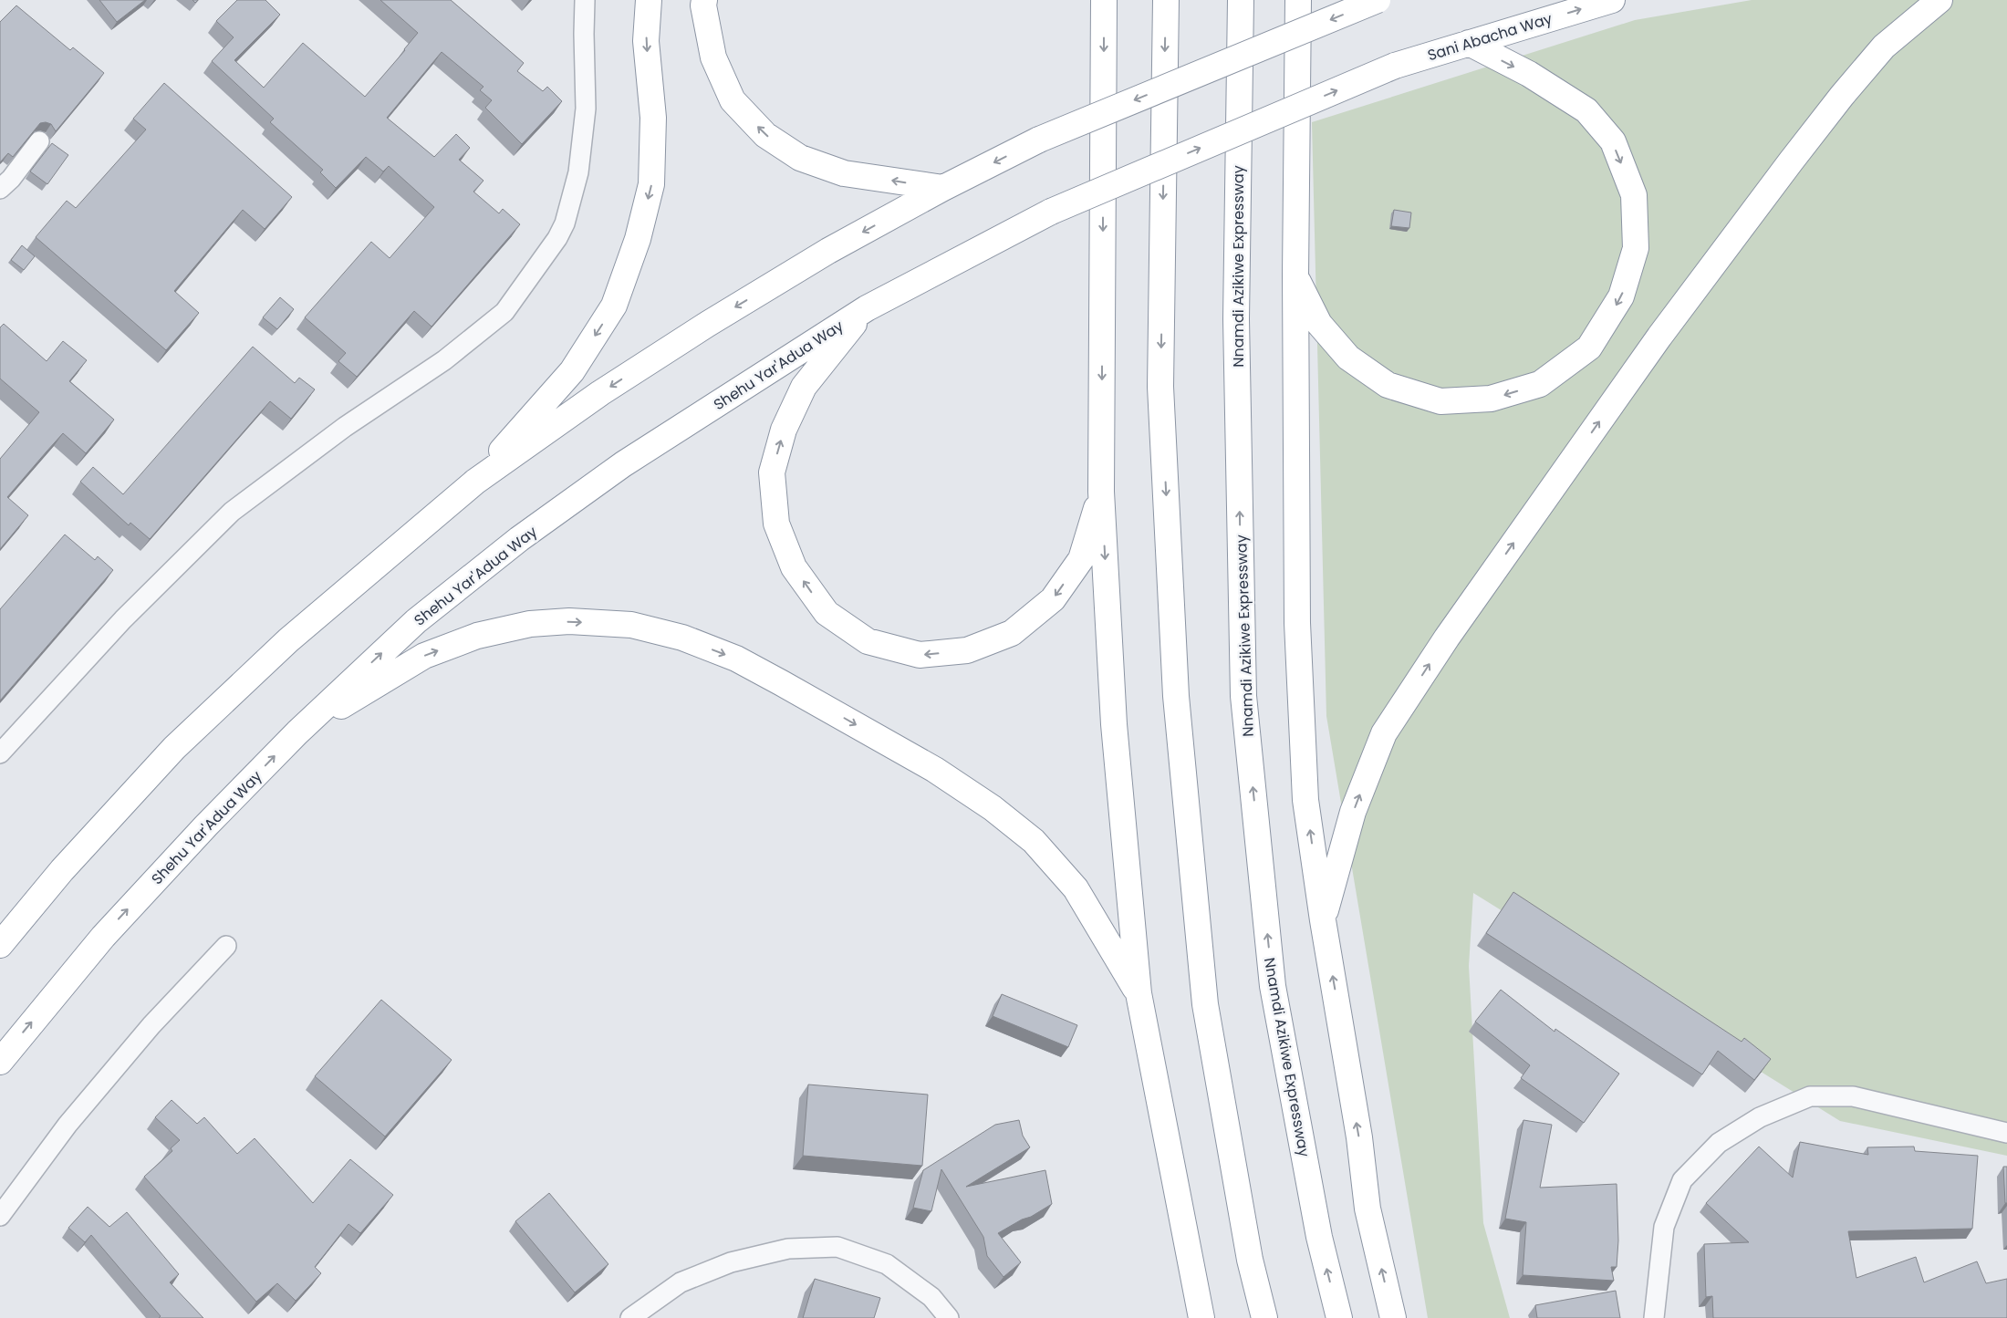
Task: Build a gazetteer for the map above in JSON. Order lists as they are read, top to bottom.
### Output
{
  "streets": {
    "highway": ["Sani Abacha Way", "Nnamdi Azikiwe Expressway", "Shehu Yar'Adua Way"]
  },
  "crossings": [
    ["Sani Abacha Way", "Shehu Yar'Adua Way"]
  ]
}
